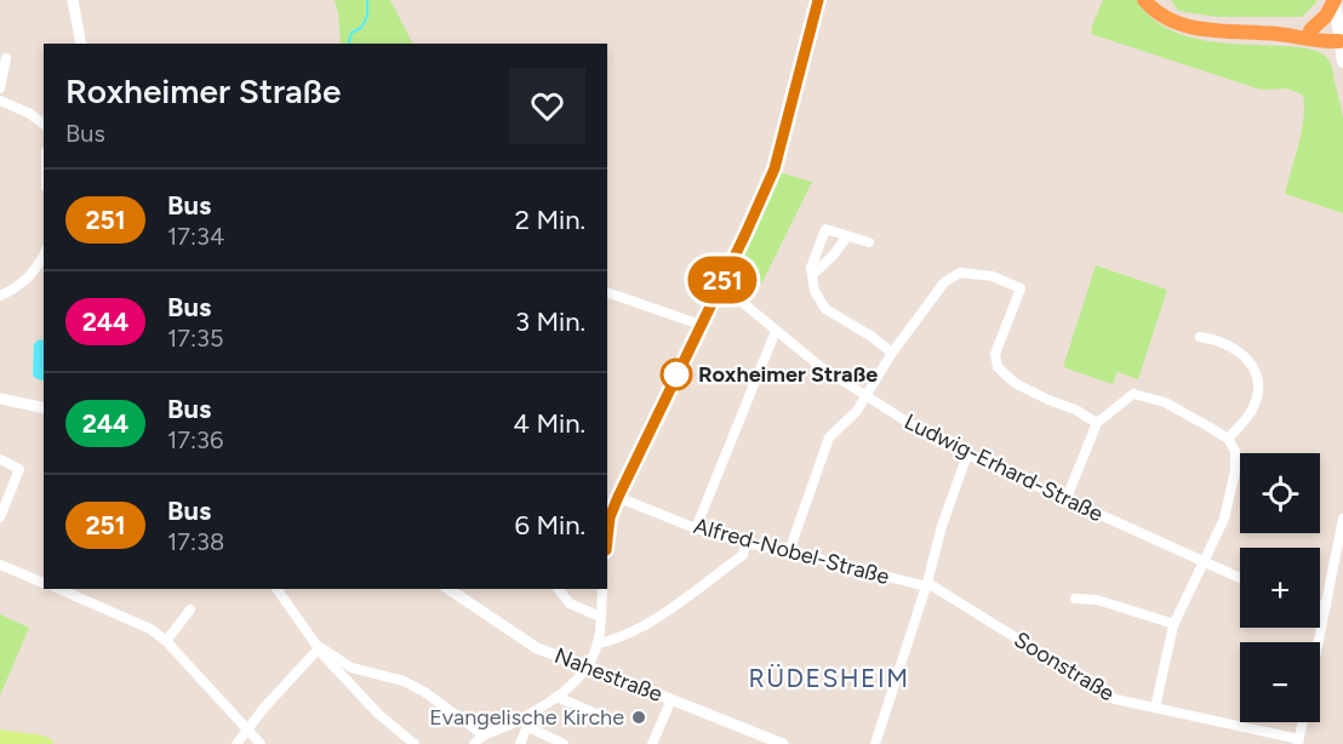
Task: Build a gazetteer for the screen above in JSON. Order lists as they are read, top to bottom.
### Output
{
  "streets": {
    "street": [
      "Ludwig-Erhard-Straße",
      "Alfred-Nobel-Straße",
      "Soonstraße",
      "Nahestraße"
    ]
  },
  "crossings": [
    ["Alfred-Nobel-Straße", "Soonstraße"]
  ],
  "districts": ["RÜDESHEIM"],
  "places": ["Roxheimer Straße", "Evangelische Kirche"],
  "lines": ["bus line 251"],
  "page": {
    "on_map": "251",
    "heading": ["Roxheimer Straße", "Bus"],
    "list": [
      {
        "mark": "251",
        "name": "Bus",
        "note": "17:34",
        "value": "2 Min."
      },
      {
        "mark": "244",
        "name": "Bus",
        "note": "17:35",
        "value": "3 Min."
      },
      {
        "mark": "244",
        "name": "Bus",
        "note": "17:36",
        "value": "4 Min."
      },
      {
        "mark": "251",
        "name": "Bus",
        "note": "17:38",
        "value": "6 Min."
      }
    ],
    "map_buttons": ["+", "−"]
  }
}
